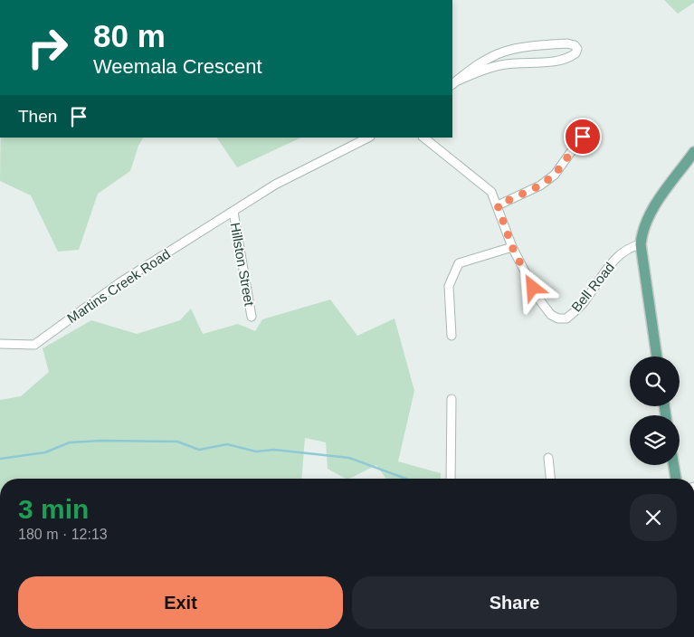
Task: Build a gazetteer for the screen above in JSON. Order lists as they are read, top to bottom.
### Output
{
  "streets": {
    "street": ["Hillston Street", "Martins Creek Road", "Bell Road"]
  },
  "crossings": [
    ["Hillston Street", "Martins Creek Road"]
  ],
  "page": {
    "turn": ["80 m", "Weemala Crescent"],
    "then": "Then",
    "heading": ["3 min", "180 m · 12:13"],
    "buttons": ["Exit", "Share"]
  }
}
